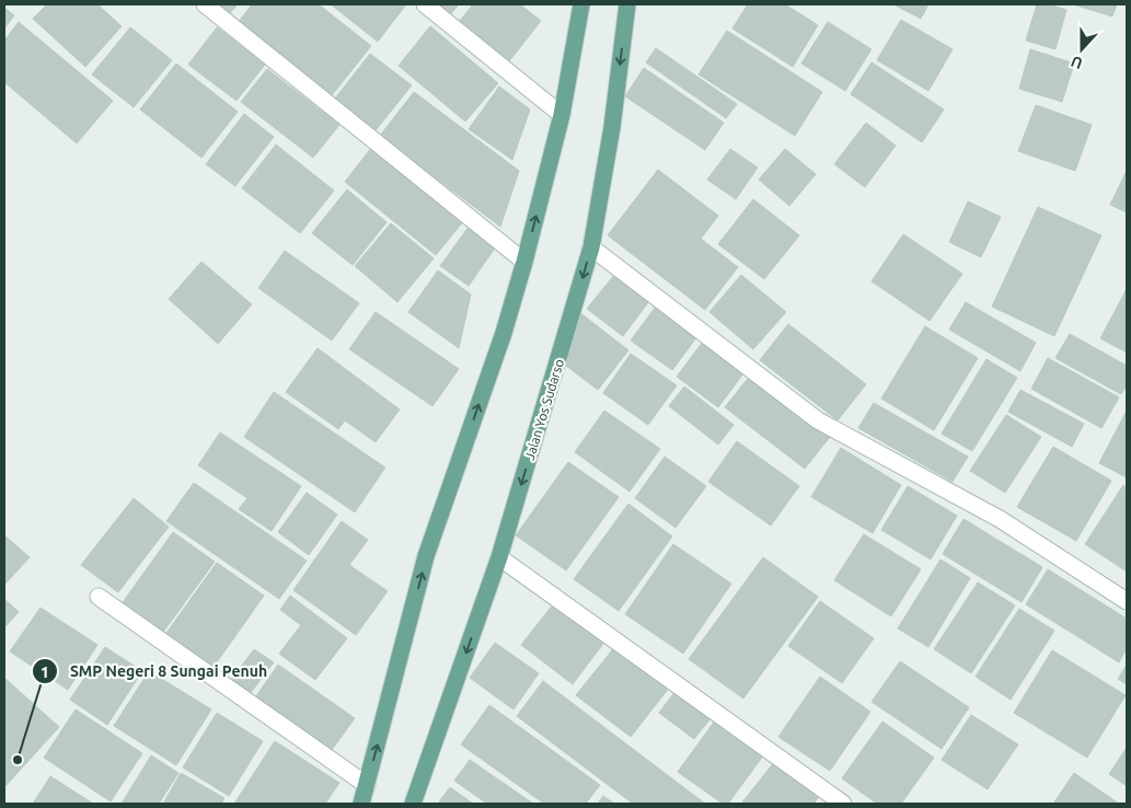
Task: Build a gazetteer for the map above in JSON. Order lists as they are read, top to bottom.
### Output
{
  "streets": {
    "main road": ["Jalan Yos Sudarso"]
  },
  "places": ["SMP Negeri 8 Sungai Penuh"],
  "north": "bottom"
}
